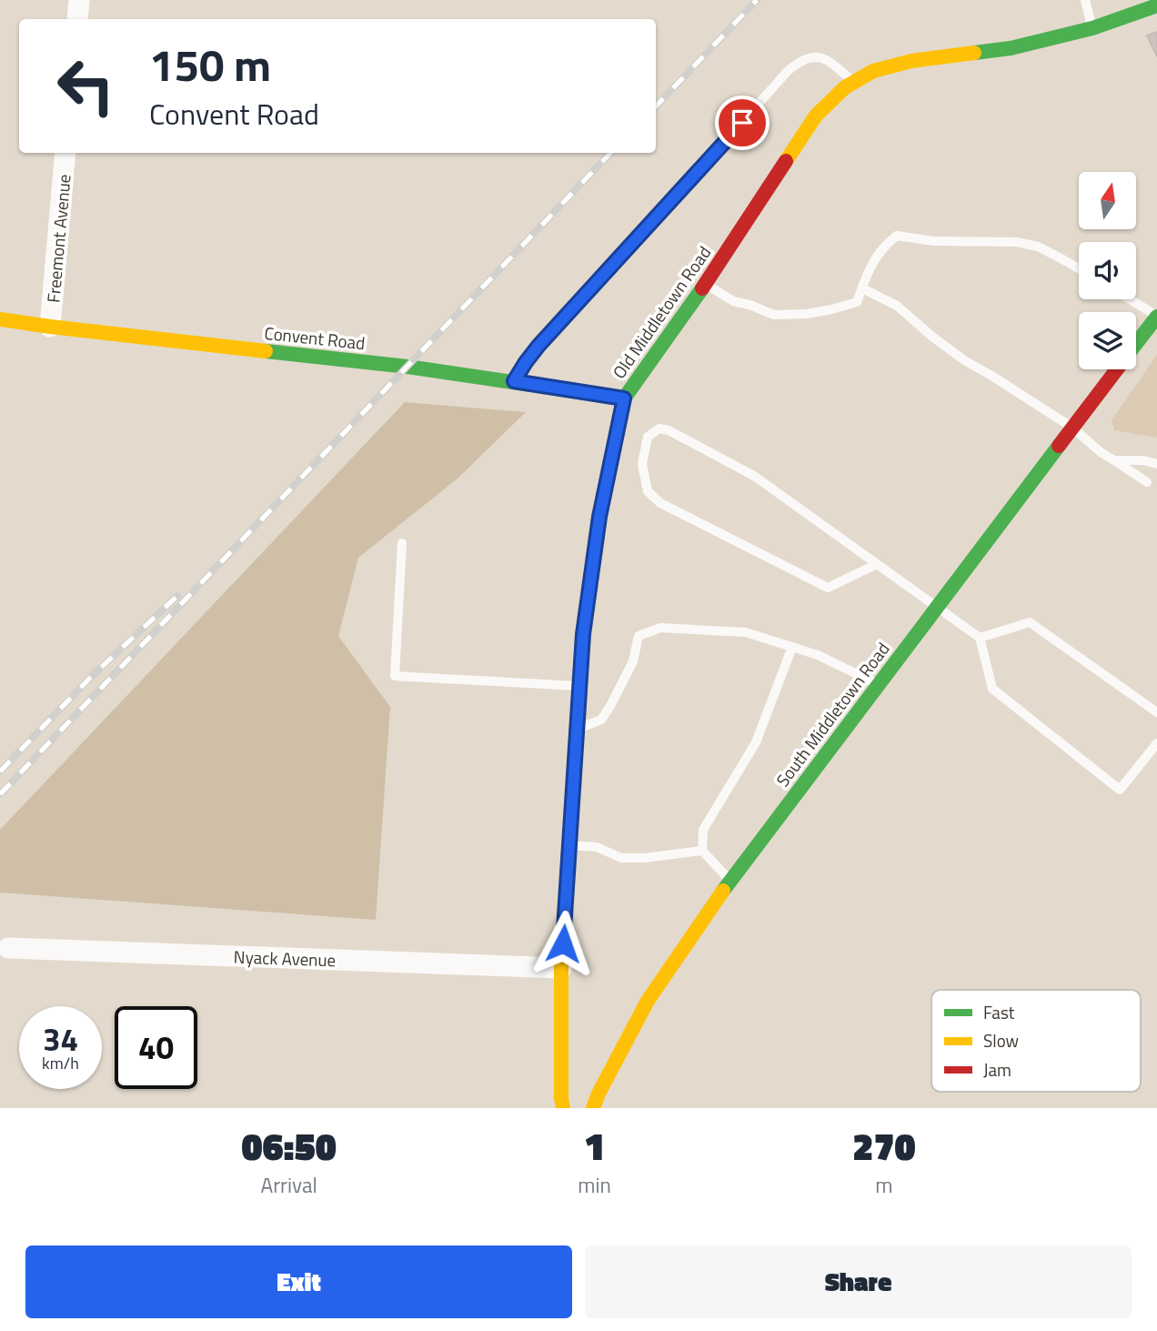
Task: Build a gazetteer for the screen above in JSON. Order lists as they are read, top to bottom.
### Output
{
  "streets": {
    "street": [
      "Freemont Avenue",
      "Old Middletown Road",
      "Convent Road",
      "South Middletown Road",
      "Nyack Avenue"
    ]
  },
  "crossings": [
    ["Freemont Avenue", "Convent Road"],
    ["Old Middletown Road", "Convent Road"],
    ["Old Middletown Road", "Nyack Avenue"]
  ],
  "legend": ["Fast", "Slow", "Jam"],
  "north": "top",
  "page": {
    "turn": ["150 m", "Convent Road"],
    "speed": "34 km/h",
    "limit": "40",
    "eta": [
      "06:50",
      "Arrival",
      "1",
      "min",
      "270",
      "m"
    ],
    "buttons": ["Exit", "Share"]
  }
}
